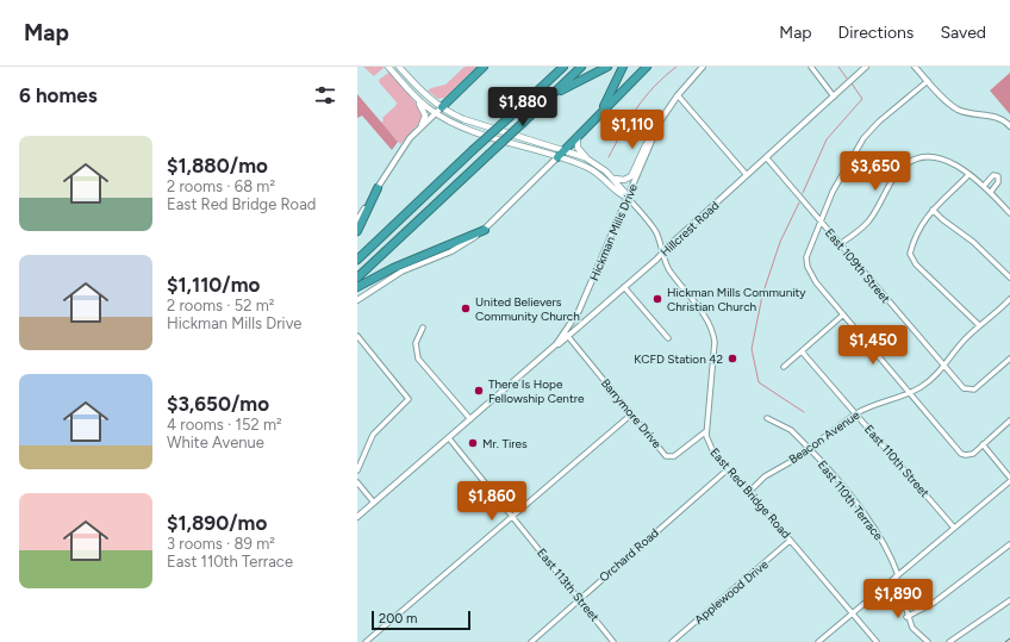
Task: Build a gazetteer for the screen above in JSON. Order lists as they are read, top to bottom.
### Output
{
  "streets": {
    "main road": ["East Red Bridge Road"],
    "street": [
      "Hillcrest Road",
      "Hickman Mills Drive",
      "East 109th Street",
      "Barrymore Drive",
      "Beacon Avenue",
      "East 110th Street",
      "East 110th Terrace",
      "Orchard Road",
      "East 113th Street",
      "Applewood Drive"
    ]
  },
  "crossings": [
    ["Hillcrest Road", "Hickman Mills Drive"],
    ["Hillcrest Road", "East 109th Street"],
    ["Hillcrest Road", "Barrymore Drive"],
    ["Hillcrest Road", "East Red Bridge Road"],
    ["Hickman Mills Drive", "Barrymore Drive"],
    ["Hickman Mills Drive", "East Red Bridge Road"],
    ["East 109th Street", "Beacon Avenue"],
    ["Barrymore Drive", "East Red Bridge Road"],
    ["Beacon Avenue", "East 110th Street"],
    ["Beacon Avenue", "East Red Bridge Road"],
    ["Beacon Avenue", "East 110th Terrace"],
    ["East Red Bridge Road", "Orchard Road"],
    ["East Red Bridge Road", "Applewood Drive"],
    ["Orchard Road", "East 113th Street"]
  ],
  "places": [
    "Hickman Mills Community Christian Church",
    "United Believers Community Church",
    "KCFD Station 42",
    "There Is Hope Fellowship Centre",
    "Mr. Tires"
  ],
  "scale_bar": "200 m",
  "page": {
    "header": "Map",
    "nav": ["Map", "Directions", "Saved"],
    "heading": "6 homes",
    "price": [
      "$1,880",
      "$1,110",
      "$3,650",
      "$1,450",
      "$1,860",
      "$1,890"
    ],
    "list": [
      {
        "name": "$1,880/mo",
        "note": "2 rooms · 68 m² · East Red Bridge Road"
      },
      {
        "name": "$1,110/mo",
        "note": "2 rooms · 52 m² · Hickman Mills Drive"
      },
      {
        "name": "$3,650/mo",
        "note": "4 rooms · 152 m² · White Avenue"
      },
      {
        "name": "$1,890/mo",
        "note": "3 rooms · 89 m² · East 110th Terrace"
      }
    ],
    "scale": "200 m"
  }
}
